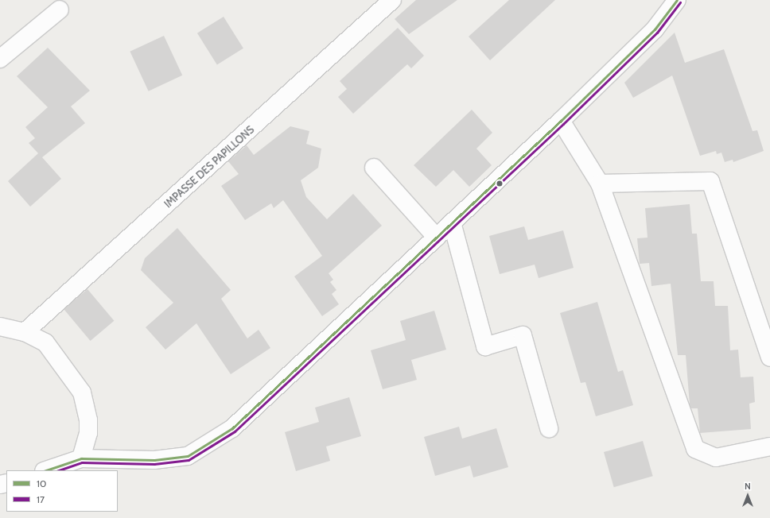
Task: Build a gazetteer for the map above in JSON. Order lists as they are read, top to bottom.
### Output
{
  "streets": {
    "street": ["IMPASSE DES PAPILLONS"]
  },
  "lines": ["transit line 10", "transit line 17"],
  "legend": ["10", "17"],
  "north": "top"
}
